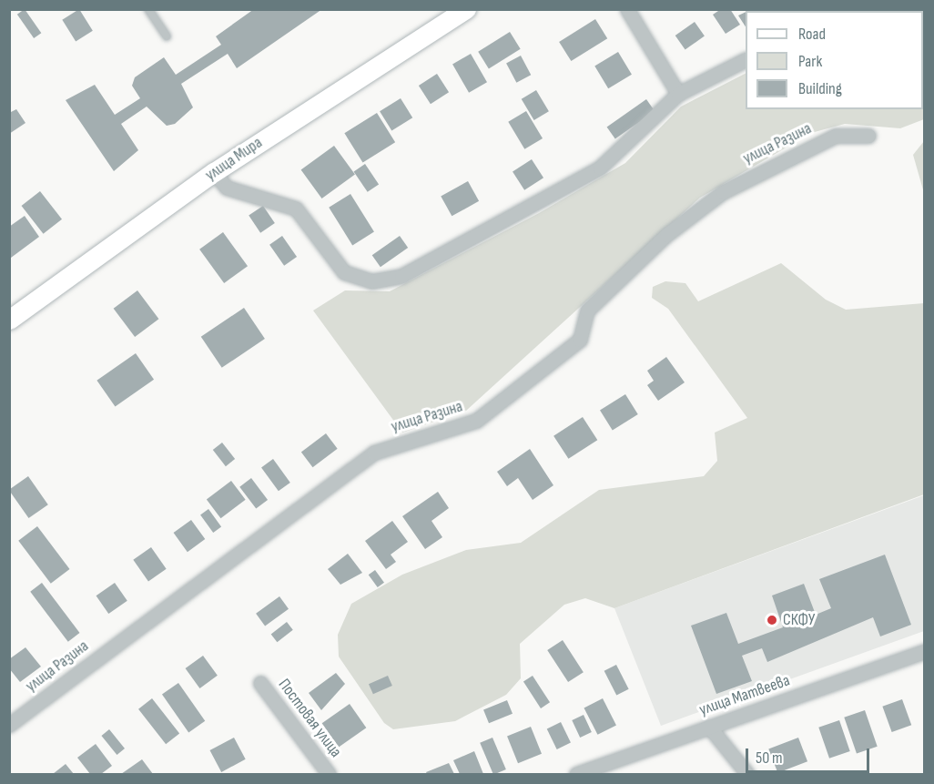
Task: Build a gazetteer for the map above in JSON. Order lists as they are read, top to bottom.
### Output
{
  "streets": {
    "main road": ["улица Мира"],
    "street": ["улица Разина", "улица Матвеева", "Постовая улица"]
  },
  "places": ["СКФУ"],
  "legend": ["Road", "Park", "Building"],
  "scale_bar": "50 m"
}
